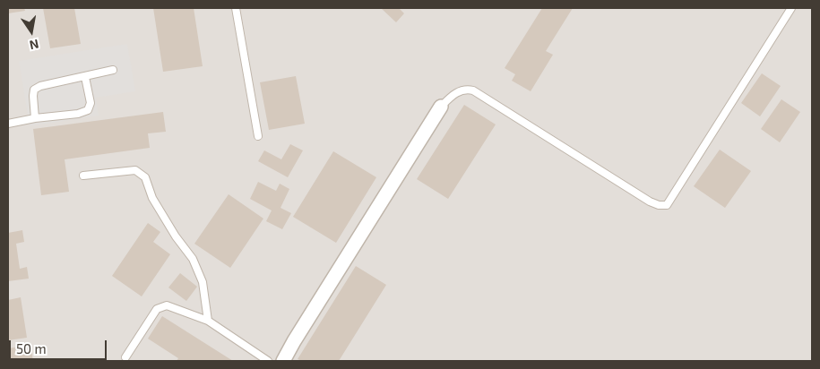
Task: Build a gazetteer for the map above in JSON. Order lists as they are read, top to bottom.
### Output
{
  "scale_bar": "50 m",
  "north": "bottom"
}
